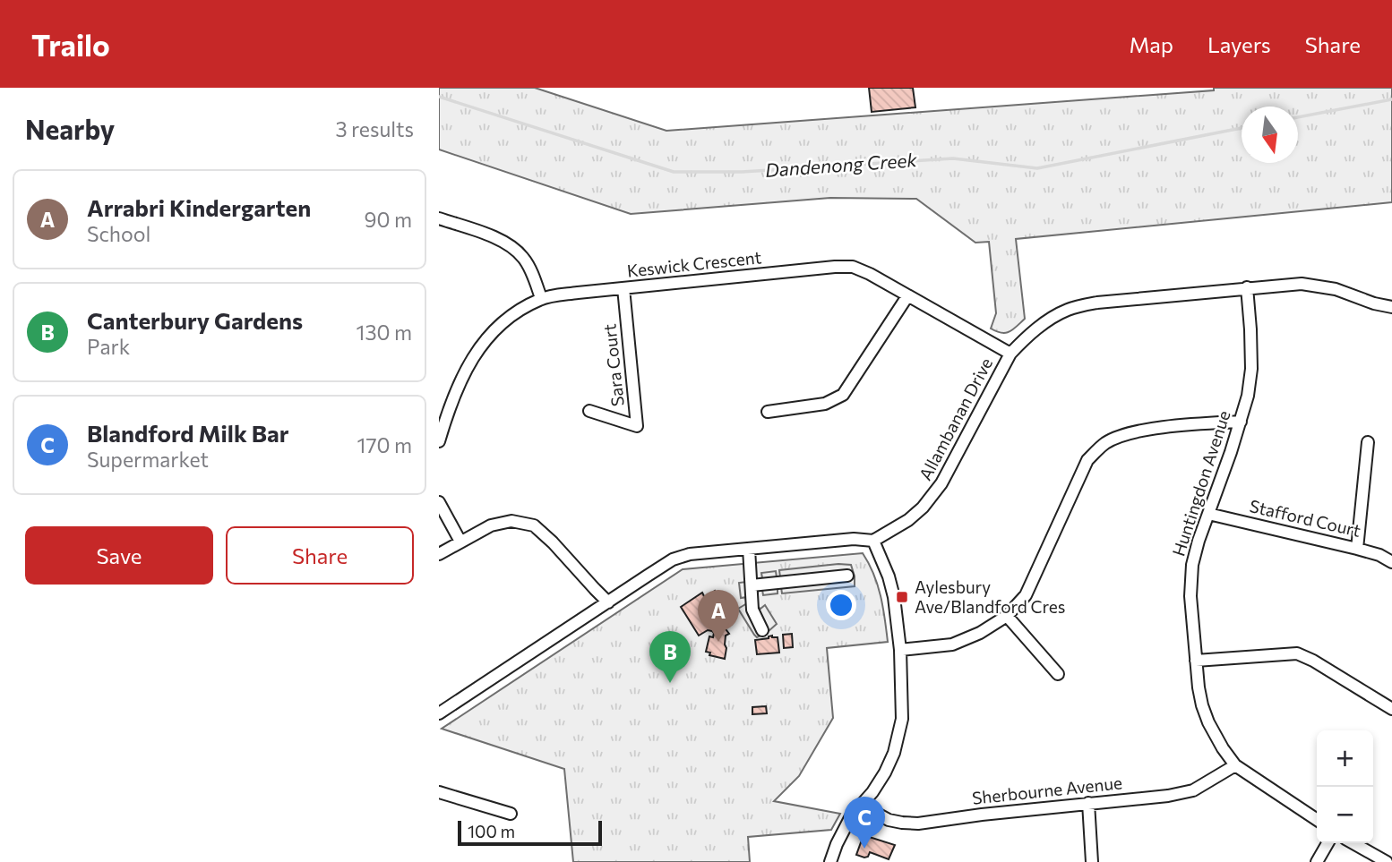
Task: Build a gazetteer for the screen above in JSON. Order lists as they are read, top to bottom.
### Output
{
  "streets": {
    "street": [
      "Keswick Crescent",
      "Sara Court",
      "Allambanan Drive",
      "Huntingdon Avenue",
      "Stafford Court",
      "Sherbourne Avenue"
    ]
  },
  "crossings": [
    ["Keswick Crescent", "Sara Court"],
    ["Keswick Crescent", "Allambanan Drive"],
    ["Allambanan Drive", "Huntingdon Avenue"],
    ["Huntingdon Avenue", "Stafford Court"],
    ["Huntingdon Avenue", "Sherbourne Avenue"]
  ],
  "water": ["Dandenong Creek"],
  "places": {
    "transit": ["Aylesbury Ave/Blandford Cres"]
  },
  "scale_bar": "100 m",
  "north": "bottom",
  "page": {
    "header": "Trailo",
    "nav": ["Map", "Layers", "Share"],
    "heading": ["Nearby", "3 results"],
    "list": [
      {
        "mark": "A",
        "name": "Arrabri Kindergarten",
        "note": "School",
        "value": "90 m"
      },
      {
        "mark": "B",
        "name": "Canterbury Gardens",
        "note": "Park",
        "value": "130 m"
      },
      {
        "mark": "C",
        "name": "Blandford Milk Bar",
        "note": "Supermarket",
        "value": "170 m"
      }
    ],
    "buttons": ["Save", "Share"],
    "pins": ["A", "B", "C"],
    "map_buttons": ["+", "−"],
    "scale": "100 m"
  }
}
